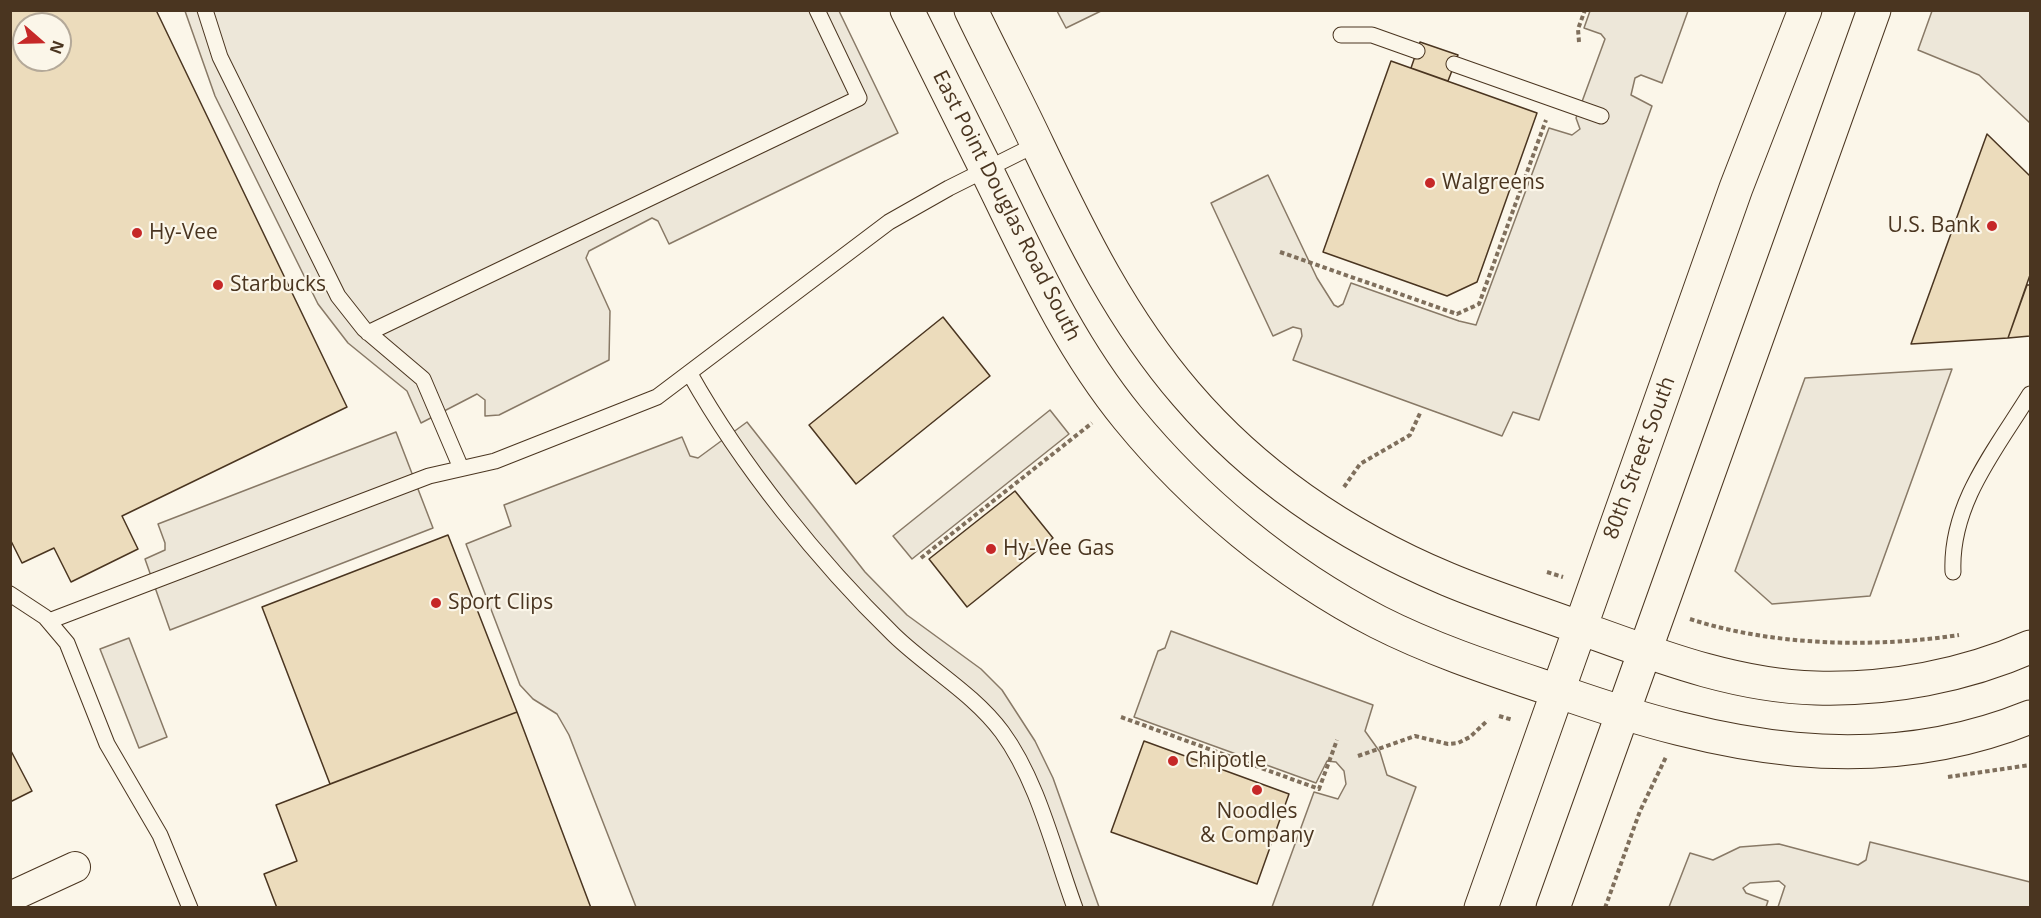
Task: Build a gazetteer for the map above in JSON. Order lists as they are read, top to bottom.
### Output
{
  "streets": {
    "street": ["East Point Douglas Road South", "80th Street South"]
  },
  "crossings": [
    ["East Point Douglas Road South", "80th Street South"]
  ],
  "places": [
    "Walgreens",
    "U.S. Bank",
    "Hy-Vee",
    "Starbucks",
    "Hy-Vee Gas",
    "Sport Clips",
    "Chipotle",
    "Noodles & Company"
  ],
  "north": "right"
}
